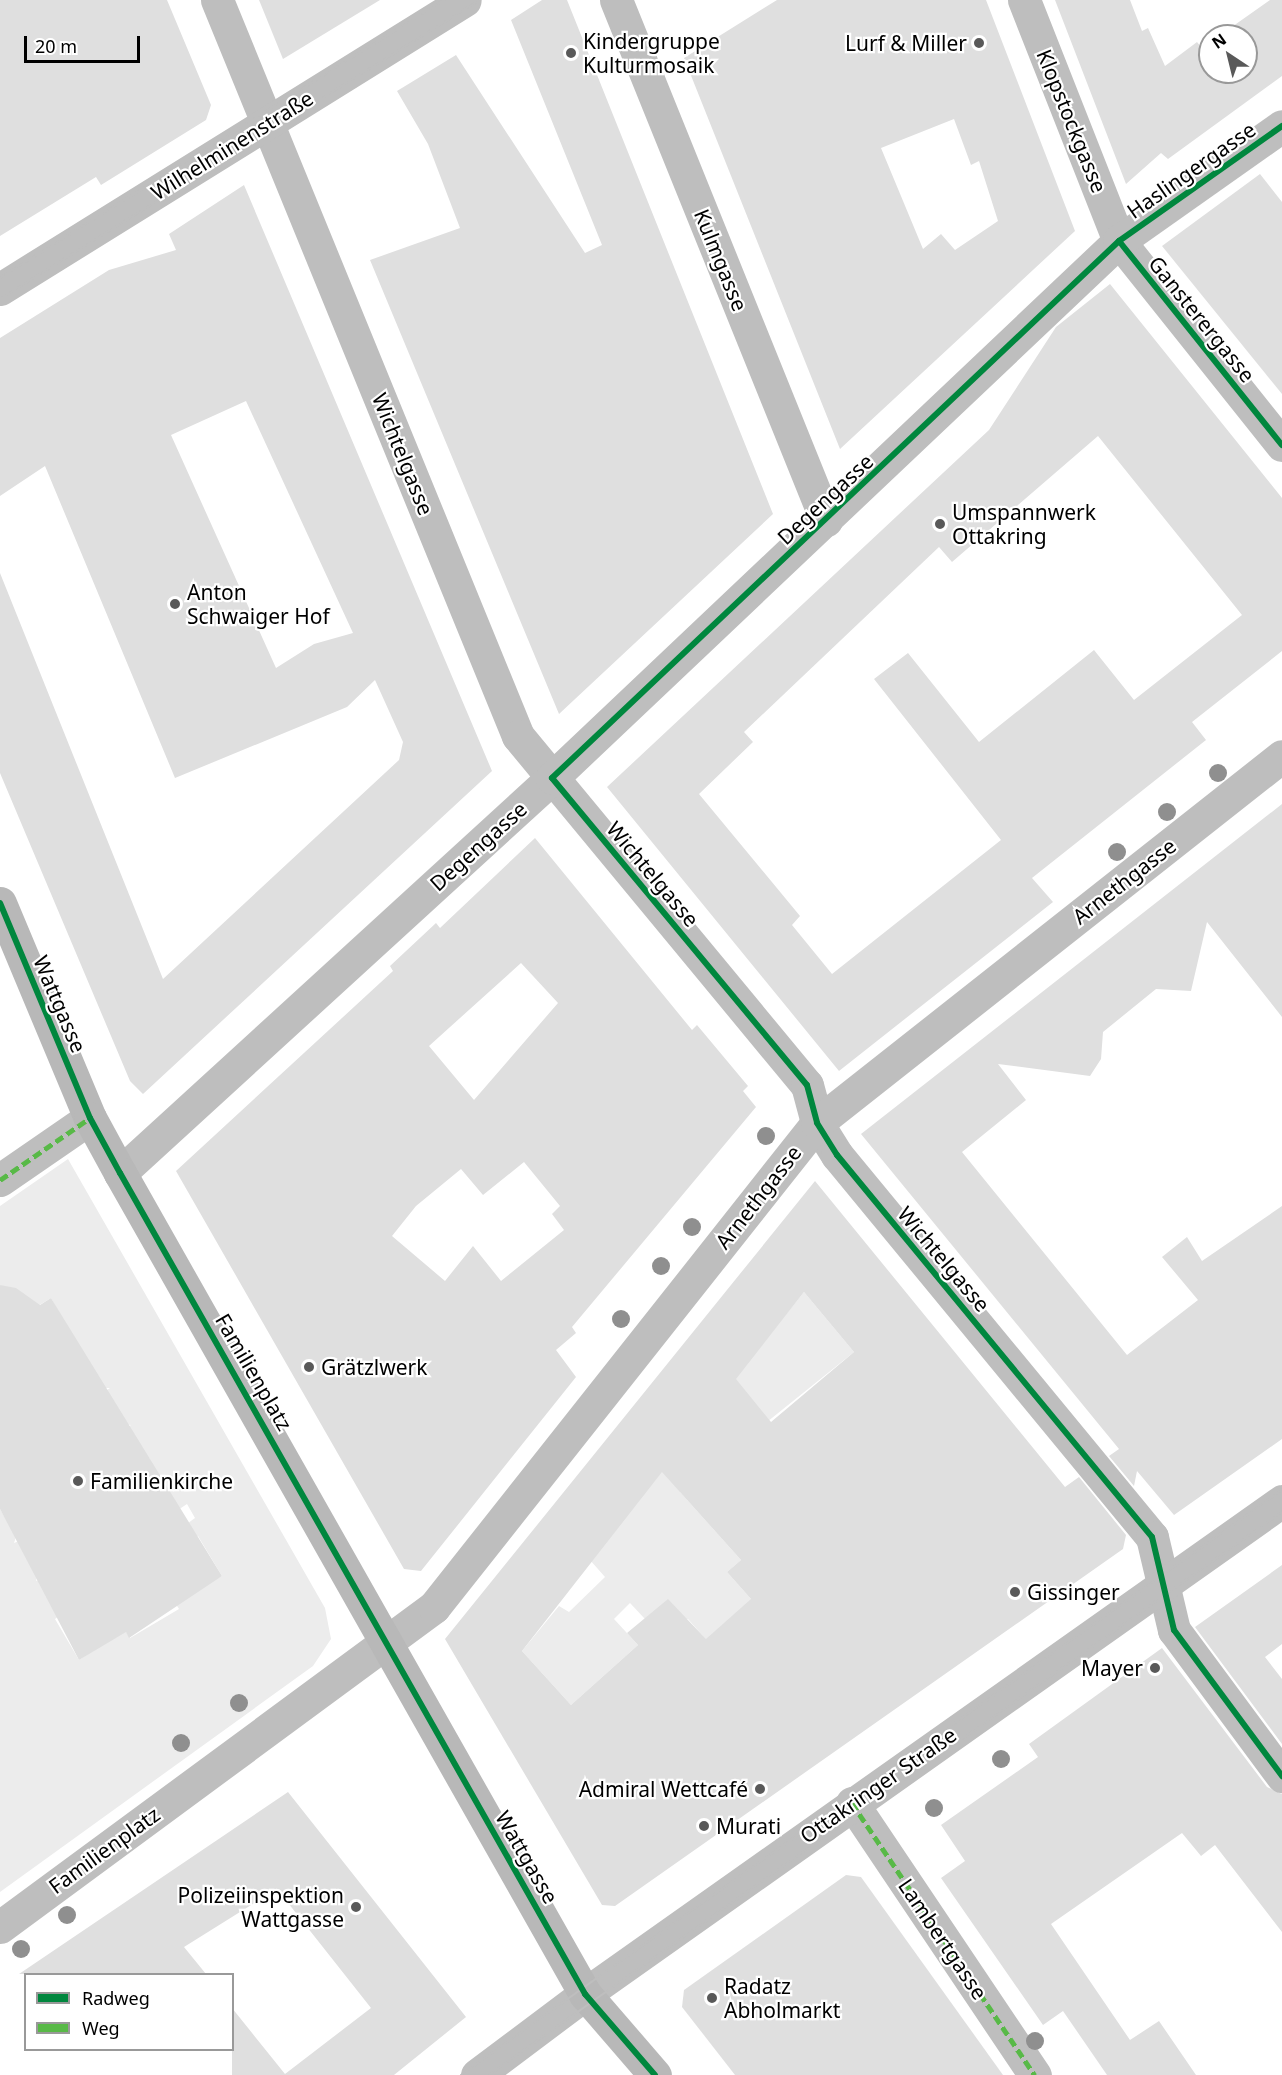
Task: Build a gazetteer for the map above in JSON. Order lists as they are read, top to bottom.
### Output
{
  "streets": {
    "main road": ["Wattgasse", "Familienplatz"],
    "street": [
      "Klopstockgasse",
      "Wilhelminenstraße",
      "Haslingergasse",
      "Kulmgasse",
      "Gansterergasse",
      "Wichtelgasse",
      "Degengasse",
      "Arnethgasse",
      "Ottakringer Straße",
      "Lambertgasse"
    ]
  },
  "crossings": [
    ["Klopstockgasse", "Haslingergasse"],
    ["Klopstockgasse", "Gansterergasse"],
    ["Klopstockgasse", "Degengasse"],
    ["Wilhelminenstraße", "Wichtelgasse"],
    ["Haslingergasse", "Gansterergasse"],
    ["Haslingergasse", "Degengasse"],
    ["Kulmgasse", "Degengasse"],
    ["Gansterergasse", "Degengasse"],
    ["Wichtelgasse", "Degengasse"],
    ["Wichtelgasse", "Arnethgasse"],
    ["Wichtelgasse", "Ottakringer Straße"],
    ["Degengasse", "Familienplatz"],
    ["Arnethgasse", "Wattgasse"],
    ["Arnethgasse", "Familienplatz"],
    ["Wattgasse", "Familienplatz"],
    ["Wattgasse", "Ottakringer Straße"],
    ["Ottakringer Straße", "Lambertgasse"]
  ],
  "places": [
    "Lurf & Miller",
    "Kindergruppe Kulturmosaik",
    "Umspannwerk Ottakring",
    "Anton Schwaiger Hof",
    "Grätzlwerk",
    "Familienkirche",
    "Gissinger",
    "Mayer",
    "Admiral Wettcafé",
    "Murati",
    "Polizeiinspektion Wattgasse",
    "Radatz Abholmarkt"
  ],
  "legend": ["Radweg", "Weg"],
  "scale_bar": "20 m",
  "north": "top left"
}
